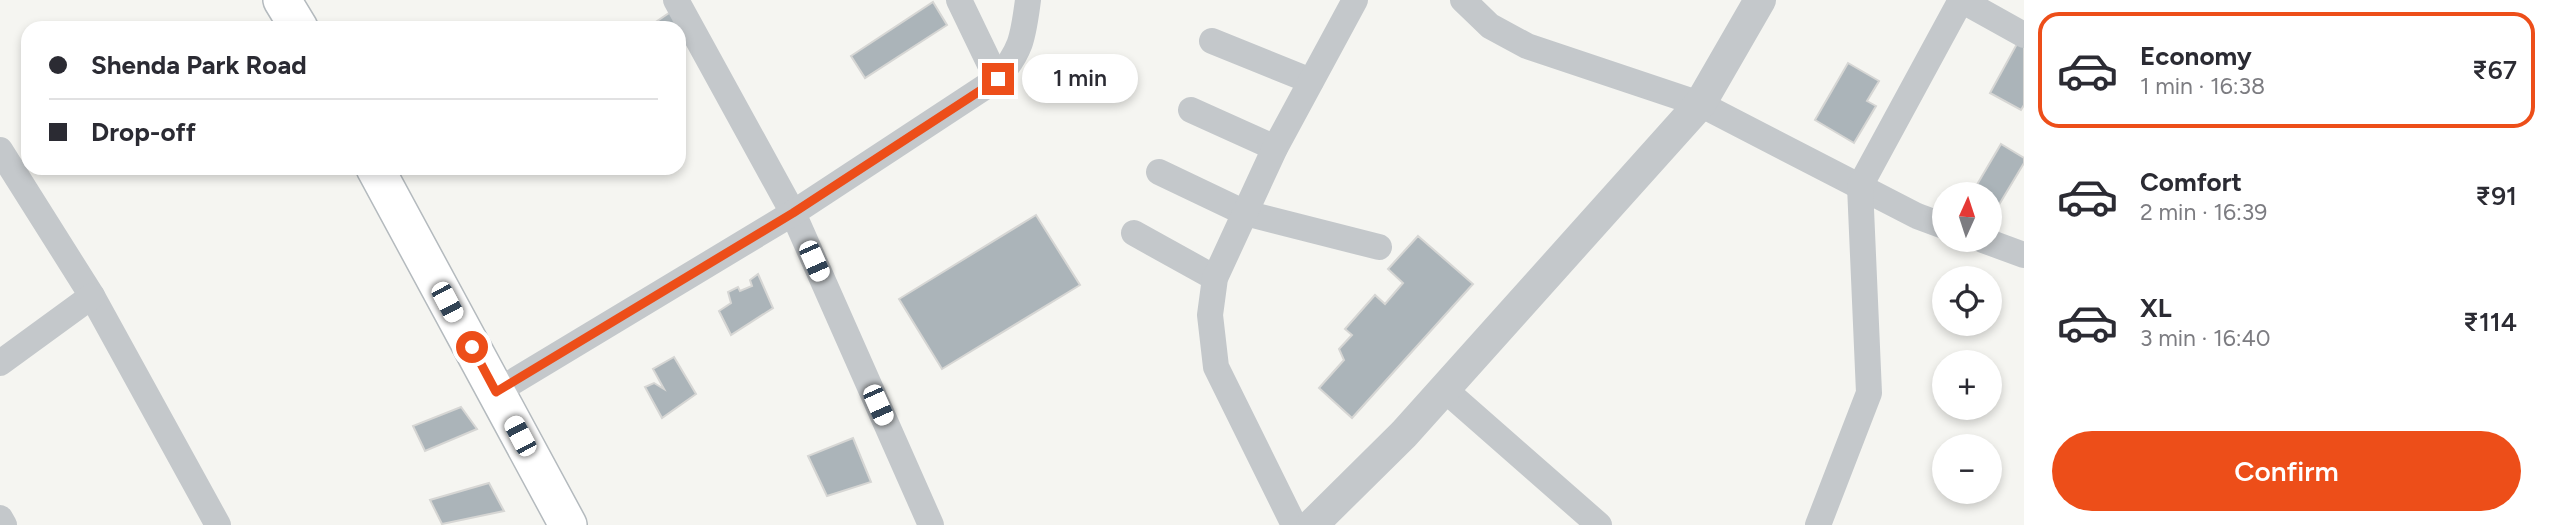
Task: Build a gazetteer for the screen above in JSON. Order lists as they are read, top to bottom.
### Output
{
  "north": "top",
  "page": {
    "list": [
      {
        "name": "Economy",
        "note": "1 min · 16:38",
        "value": "₹67"
      },
      {
        "name": "Comfort",
        "note": "2 min · 16:39",
        "value": "₹91"
      },
      {
        "name": "XL",
        "note": "3 min · 16:40",
        "value": "₹114"
      }
    ],
    "banner": ["Shenda Park Road", "Drop-off"],
    "bubble": "1 min",
    "map_buttons": ["+", "−"],
    "buttons": "Confirm"
  }
}
